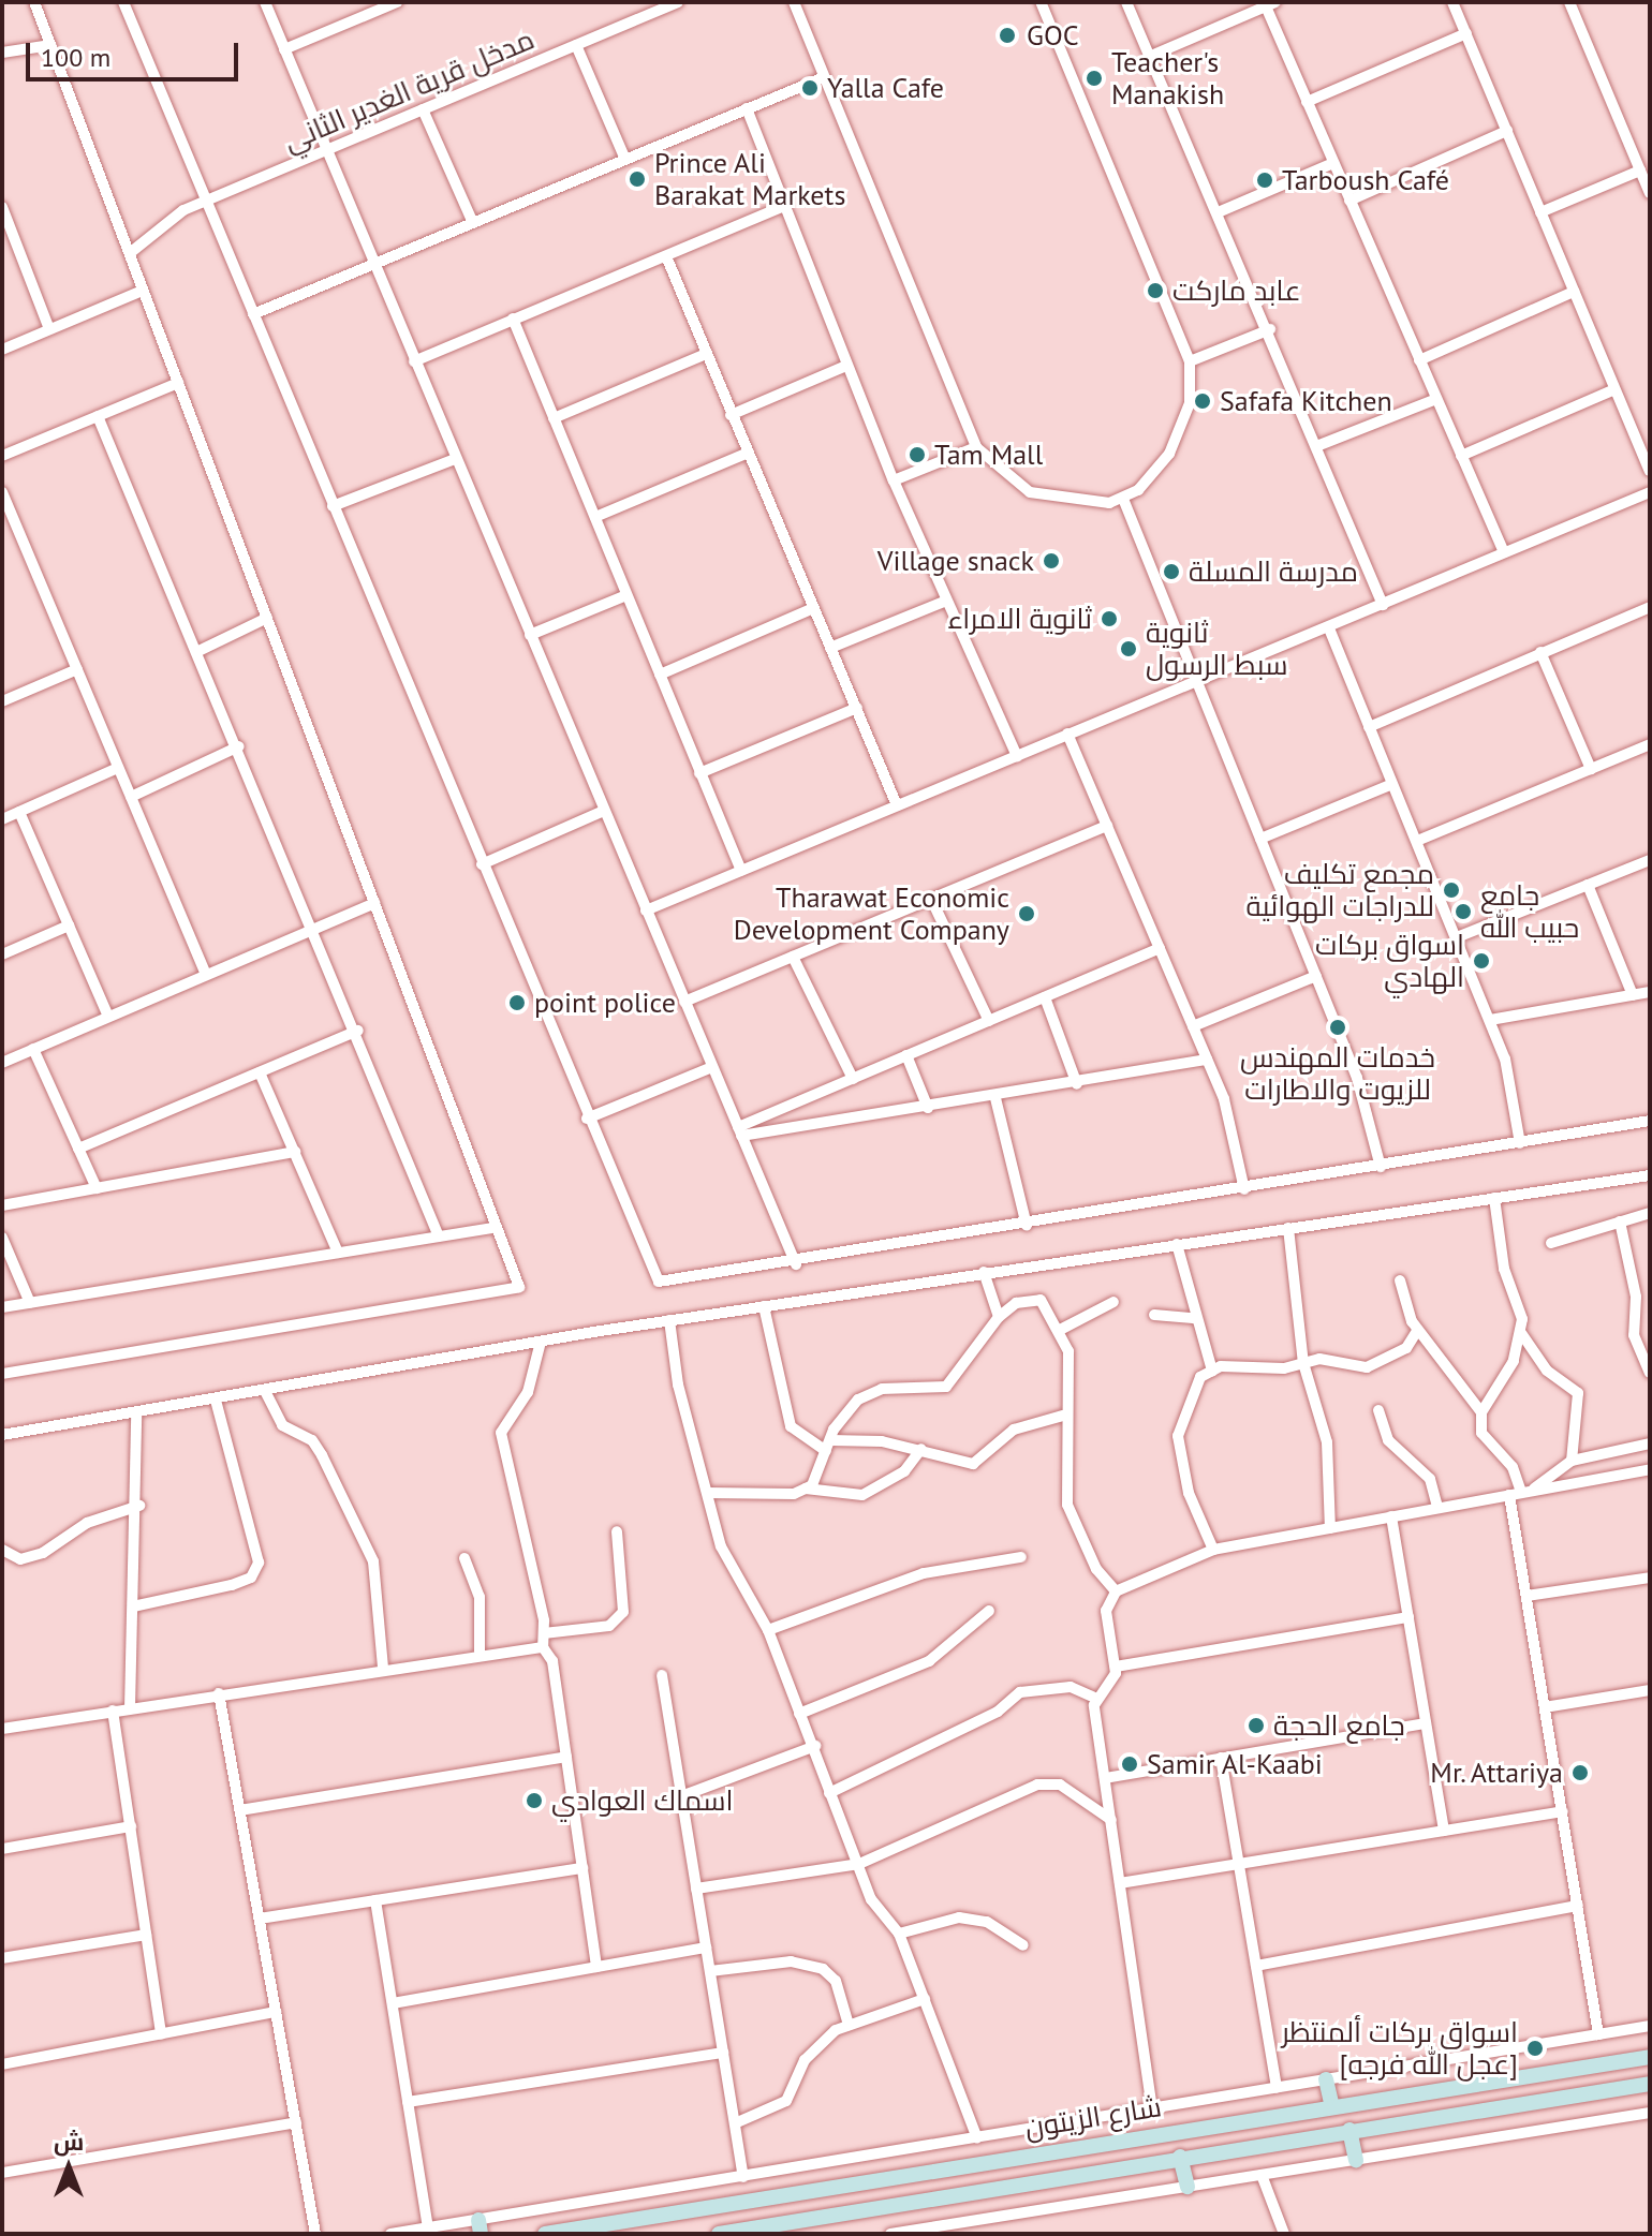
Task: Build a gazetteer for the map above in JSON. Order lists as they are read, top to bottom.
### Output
{
  "streets": {
    "main road": ["شارع الزيتون"],
    "street": ["مدخل قرية الغدير الثاني"]
  },
  "places": [
    "GOC",
    "Teacher's Manakish",
    "Yalla Cafe",
    "Prince Ali Barakat Markets",
    "Tarboush Café",
    "عابد ماركت",
    "Safafa Kitchen",
    "Tam Mall",
    "Village snack",
    "مدرسة المسلة",
    "ثانوية الامراء",
    "ثانوية سبط الرسول",
    "مجمع تكليف للدراجات الهوائية",
    "جامع حبيب الله",
    "Tharawat Economic Development Company",
    "اسواق بركات الهادي",
    "point police",
    "خدمات المهندس للزيوت والاطارات",
    "جامع الحجة",
    "Samir Al-Kaabi",
    "Mr. Attariya",
    "اسماك العوادي",
    "اسواق بركات ألمنتظر [عجل الله فرجه]"
  ],
  "scale_bar": "100 m",
  "north": "top"
}
